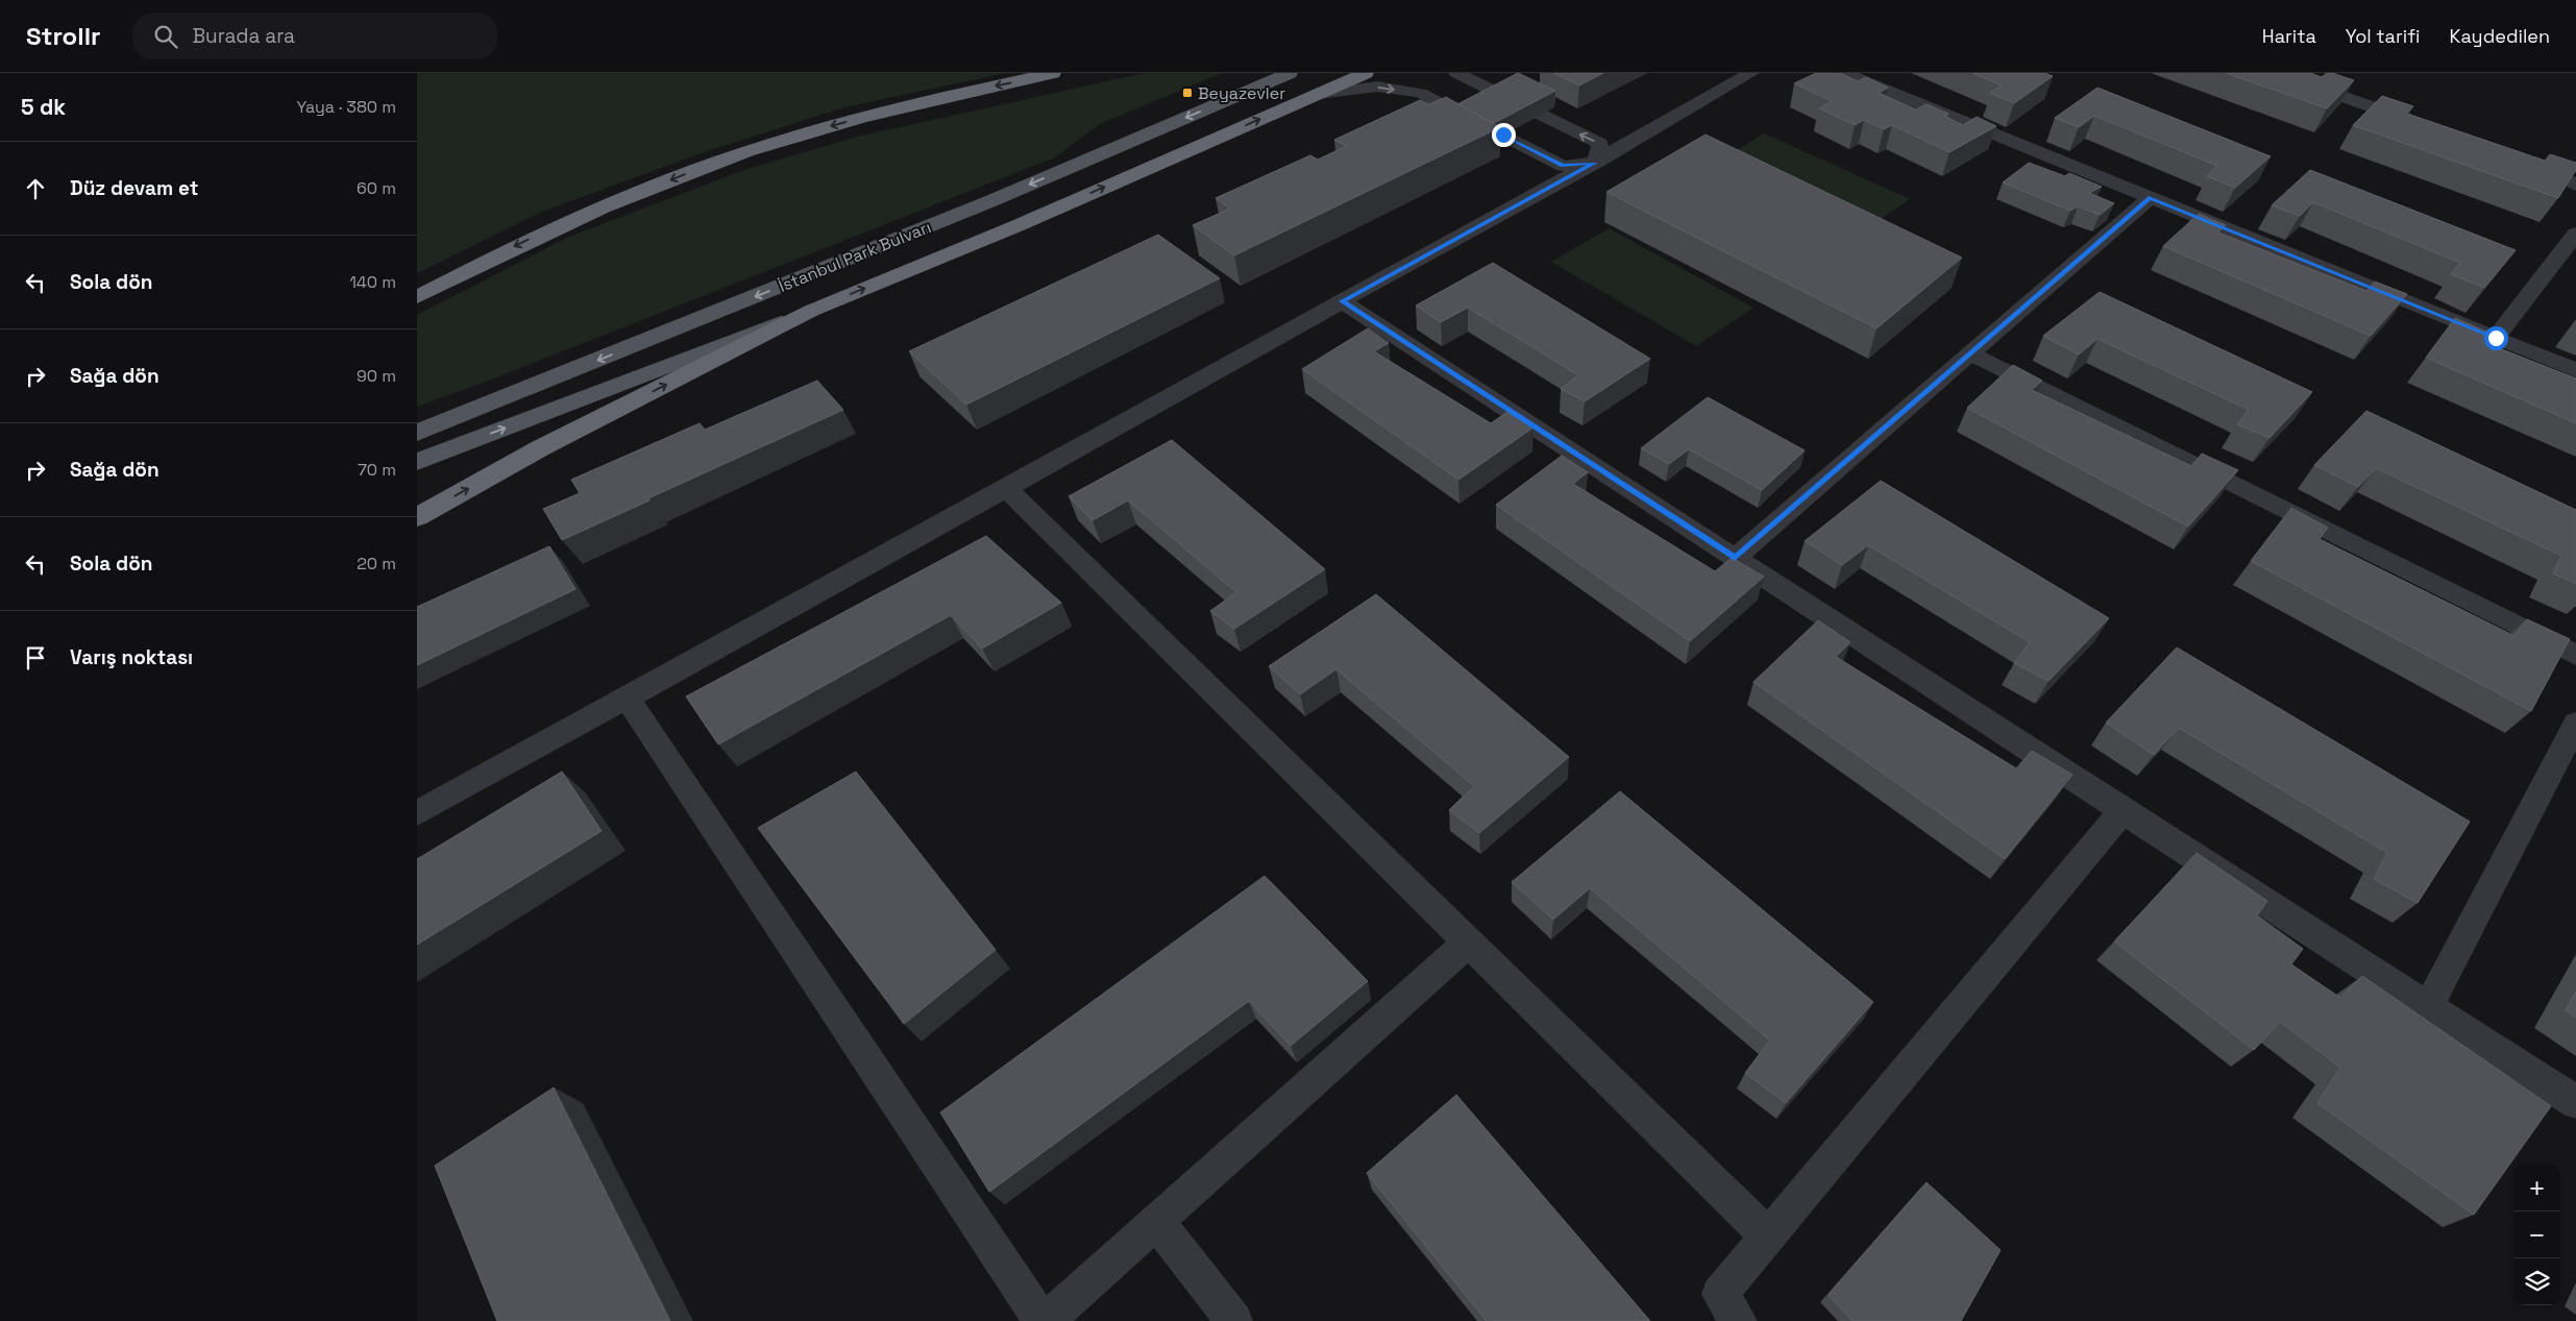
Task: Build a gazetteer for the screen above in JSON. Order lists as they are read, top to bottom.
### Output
{
  "streets": {
    "highway": ["İstanbul Park Bulvarı"]
  },
  "places": {
    "transit": ["Beyazevler"]
  },
  "page": {
    "header": "Strollr",
    "search": "Burada ara",
    "nav": ["Harita", "Yol tarifi", "Kaydedilen"],
    "heading": ["5 dk", "Yaya · 380 m"],
    "list": [
      ["Düz devam et", "60 m"],
      ["Sola dön", "140 m"],
      ["Sağa dön", "90 m"],
      ["Sağa dön", "70 m"],
      ["Sola dön", "20 m"],
      "Varış noktası"
    ],
    "map_buttons": ["+", "−"]
  }
}
